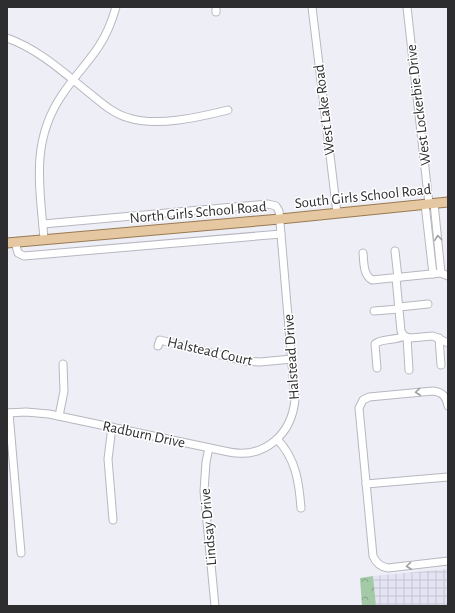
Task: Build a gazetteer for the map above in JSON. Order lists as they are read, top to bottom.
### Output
{
  "streets": {
    "main road": ["South Girls School Road", "North Girls School Road"],
    "street": [
      "West Lockerbie Drive",
      "West Lake Road",
      "Halstead Court",
      "Halstead Drive",
      "Radburn Drive",
      "Lindsay Drive"
    ]
  },
  "crossings": [
    ["West Lockerbie Drive", "South Girls School Road"],
    ["West Lake Road", "South Girls School Road"],
    ["South Girls School Road", "North Girls School Road"],
    ["South Girls School Road", "Halstead Drive"],
    ["North Girls School Road", "Halstead Drive"],
    ["Halstead Court", "Halstead Drive"],
    ["Halstead Drive", "Radburn Drive"],
    ["Radburn Drive", "Lindsay Drive"]
  ]
}
